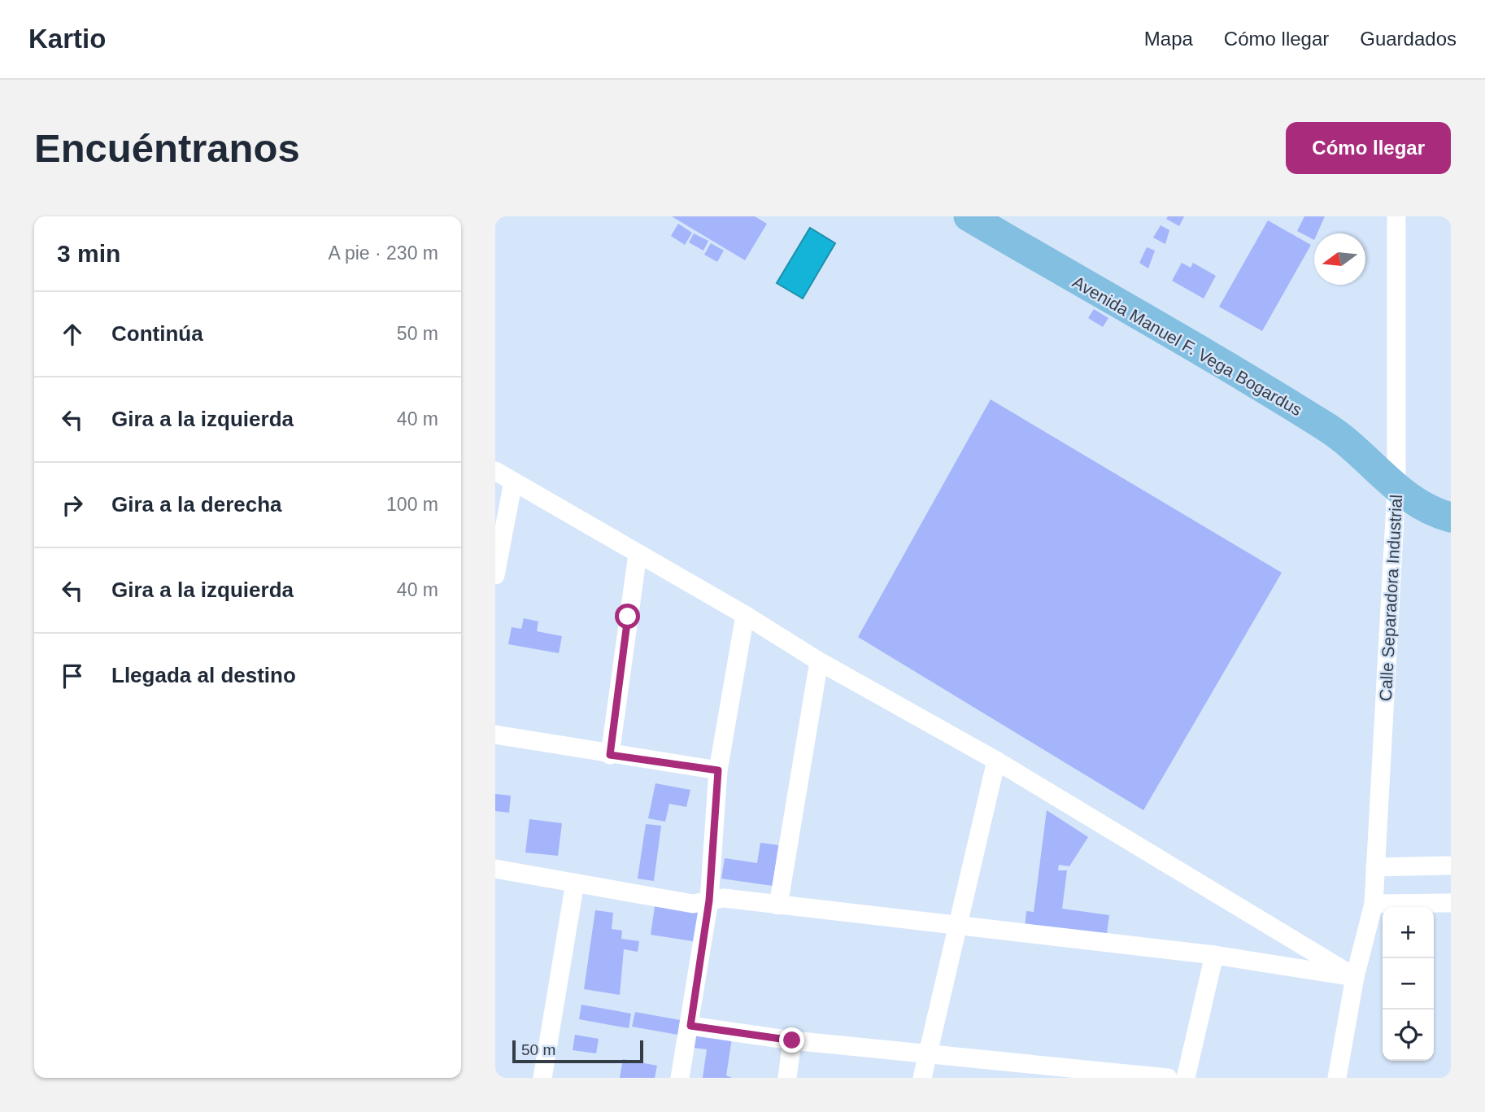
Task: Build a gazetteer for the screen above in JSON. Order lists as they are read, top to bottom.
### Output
{
  "streets": {
    "main road": ["Avenida Manuel F. Vega Bogardus"],
    "street": ["Calle Separadora Industrial"]
  },
  "crossings": [
    ["Avenida Manuel F. Vega Bogardus", "Calle Separadora Industrial"]
  ],
  "scale_bar": "50 m",
  "north": "left",
  "page": {
    "header": "Kartio",
    "nav": ["Mapa", "Cómo llegar", "Guardados"],
    "buttons": "Cómo llegar",
    "title": "Encuéntranos",
    "heading": ["3 min", "A pie · 230 m"],
    "list": [
      ["Continúa", "50 m"],
      ["Gira a la izquierda", "40 m"],
      ["Gira a la derecha", "100 m"],
      ["Gira a la izquierda", "40 m"],
      "Llegada al destino"
    ],
    "map_buttons": ["+", "−"],
    "scale": "50 m"
  }
}
